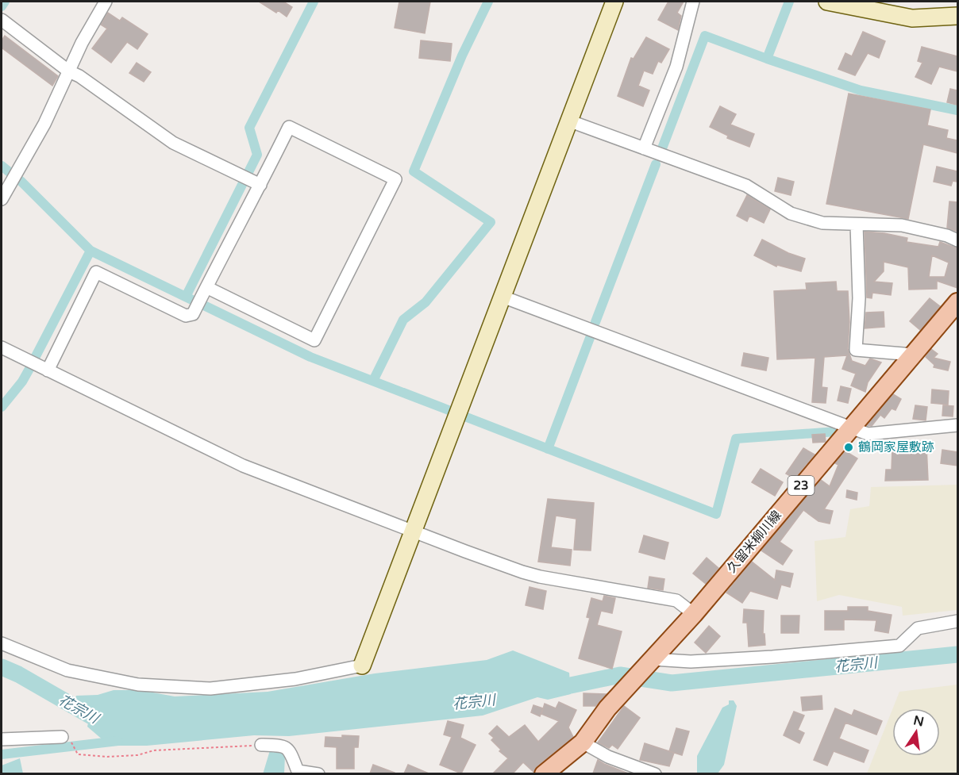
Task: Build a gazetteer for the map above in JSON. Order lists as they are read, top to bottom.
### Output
{
  "streets": {
    "main road": ["23", "久留米柳川線"]
  },
  "water": ["花宗川"],
  "places": ["鶴岡家屋敷跡"],
  "north": "top"
}
